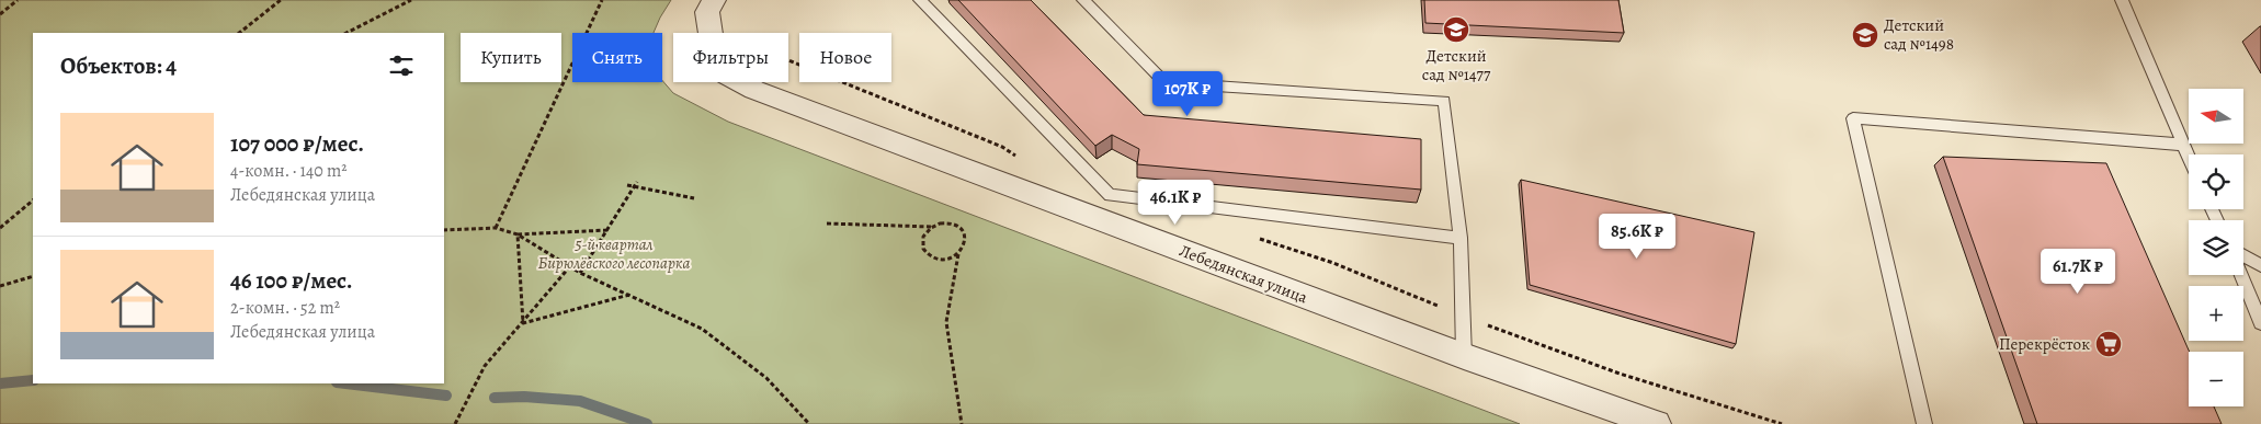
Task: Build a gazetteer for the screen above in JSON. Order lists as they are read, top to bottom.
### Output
{
  "streets": {
    "street": ["Лебедянская улица"]
  },
  "parks": ["5-й квартал Бирюлёвского лесопарка"],
  "places": {
    "school or university": ["Детский сад №1477", "Детский сад №1498"],
    "supermarket": ["Перекрёсток"]
  },
  "north": "left",
  "page": {
    "chip": [
      "Купить",
      "Снять",
      "Фильтры",
      "Новое"
    ],
    "heading": "Объектов: 4",
    "price": [
      "107K ₽",
      "46.1K ₽",
      "85.6K ₽",
      "61.7K ₽"
    ],
    "map_buttons": ["+", "−"],
    "list": [
      {
        "name": "107 000 ₽/мес.",
        "note": "4-комн. · 140 m² · Лебедянская улица"
      },
      {
        "name": "46 100 ₽/мес.",
        "note": "2-комн. · 52 m² · Лебедянская улица"
      }
    ]
  }
}
